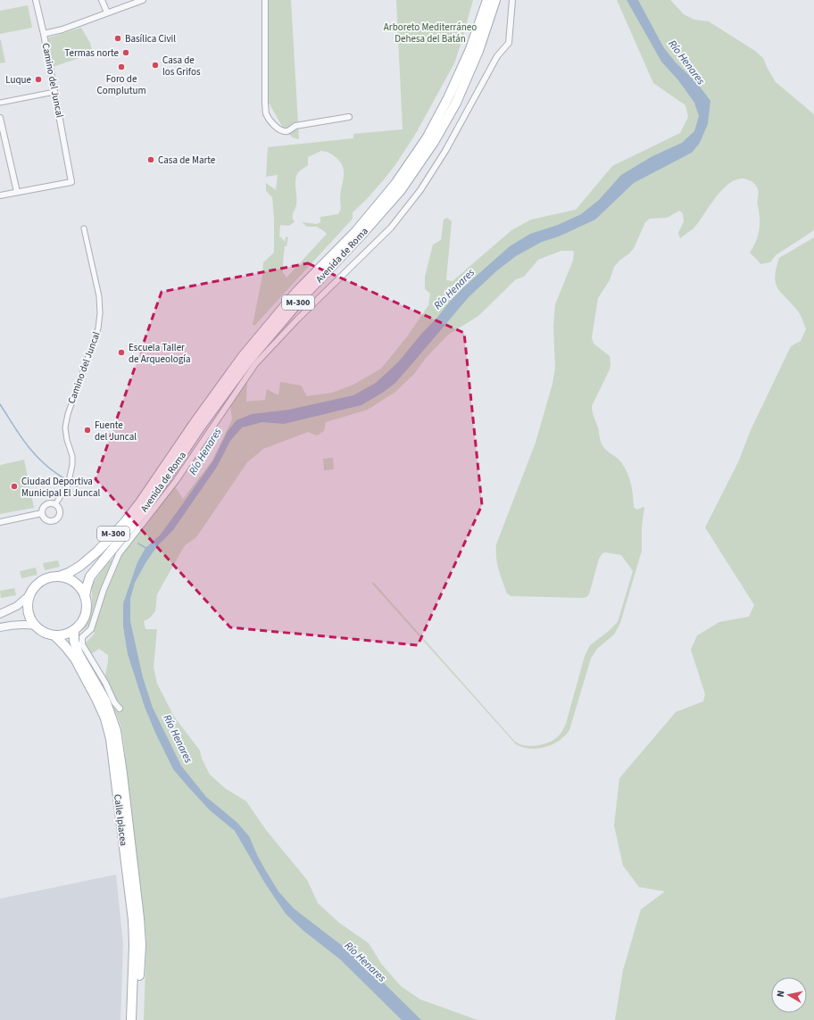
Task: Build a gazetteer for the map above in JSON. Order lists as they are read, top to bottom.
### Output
{
  "streets": {
    "main road": ["Avenida de Roma", "M-300", "Calle Iplacea"],
    "street": ["Camino del Juncal"]
  },
  "crossings": [
    ["Avenida de Roma", "M-300"],
    ["Avenida de Roma", "Calle Iplacea"],
    ["M-300", "Calle Iplacea"]
  ],
  "water": ["Río Henares"],
  "parks": ["Arboreto Mediterráneo Dehesa del Batán"],
  "places": [
    "Basílica Civil",
    "Termas norte",
    "Casa de los Grifos",
    "Foro de Complutum",
    "Luque",
    "Casa de Marte",
    "Escuela Taller de Arqueología",
    "Fuente del Juncal",
    "Ciudad Deportiva Municipal El Juncal"
  ],
  "north": "left"
}
